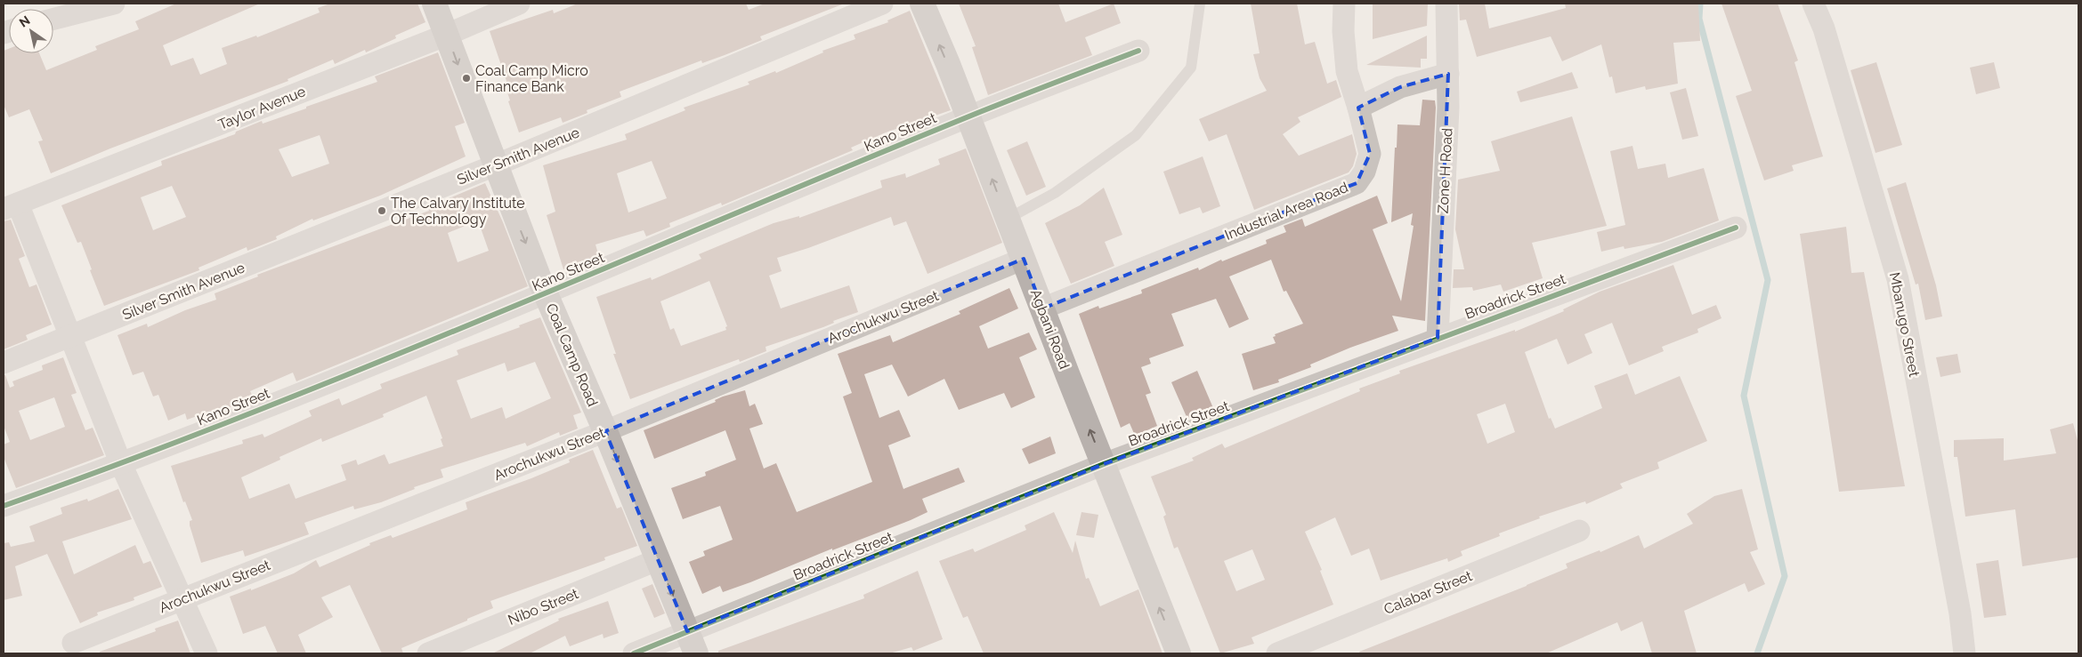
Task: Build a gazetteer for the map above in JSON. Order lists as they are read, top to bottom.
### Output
{
  "streets": {
    "main road": ["Agbani Road", "Coal Camp Road"],
    "street": [
      "Taylor Avenue",
      "Kano Street",
      "Silver Smith Avenue",
      "Zone H Road",
      "Industrial Area Road",
      "Broadrick Street",
      "Arochukwu Street",
      "Mbanugo Street",
      "Calabar Street",
      "Nibo Street"
    ]
  },
  "crossings": [
    ["Taylor Avenue", "Coal Camp Road"],
    ["Kano Street", "Agbani Road"],
    ["Kano Street", "Coal Camp Road"],
    ["Silver Smith Avenue", "Coal Camp Road"],
    ["Zone H Road", "Broadrick Street"],
    ["Industrial Area Road", "Agbani Road"],
    ["Broadrick Street", "Agbani Road"],
    ["Broadrick Street", "Coal Camp Road"],
    ["Arochukwu Street", "Agbani Road"],
    ["Arochukwu Street", "Coal Camp Road"],
    ["Coal Camp Road", "Nibo Street"]
  ],
  "one_way": ["Agbani Road", "Coal Camp Road"],
  "places": ["Coal Camp Micro Finance Bank", "The Calvary Institute Of Technology"],
  "north": "top left"
}
